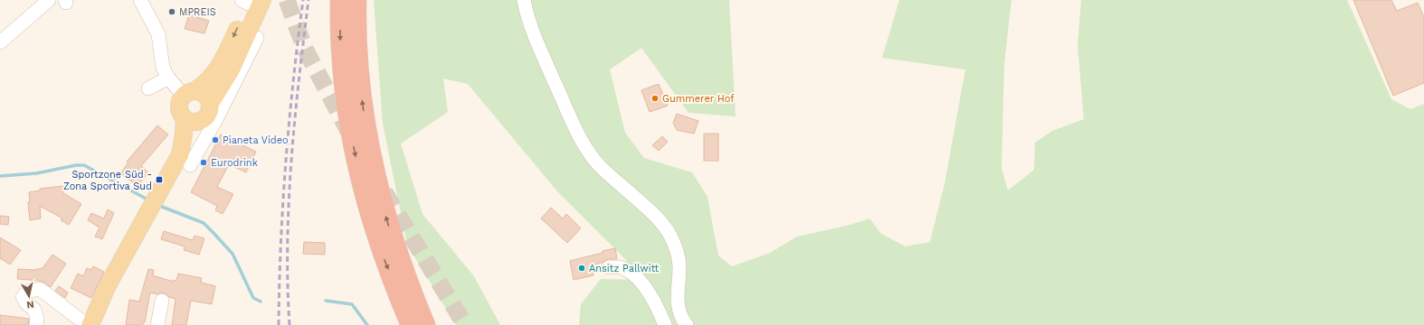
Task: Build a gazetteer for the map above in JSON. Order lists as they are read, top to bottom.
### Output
{
  "places": {
    "other": [
      "MPREIS",
      "Gummerer Hof",
      "Pianeta Video",
      "Eurodrink",
      "Ansitz Pallwitt"
    ],
    "transit": ["Sportzone Süd - Zona Sportiva Sud"]
  },
  "north": "bottom"
}
